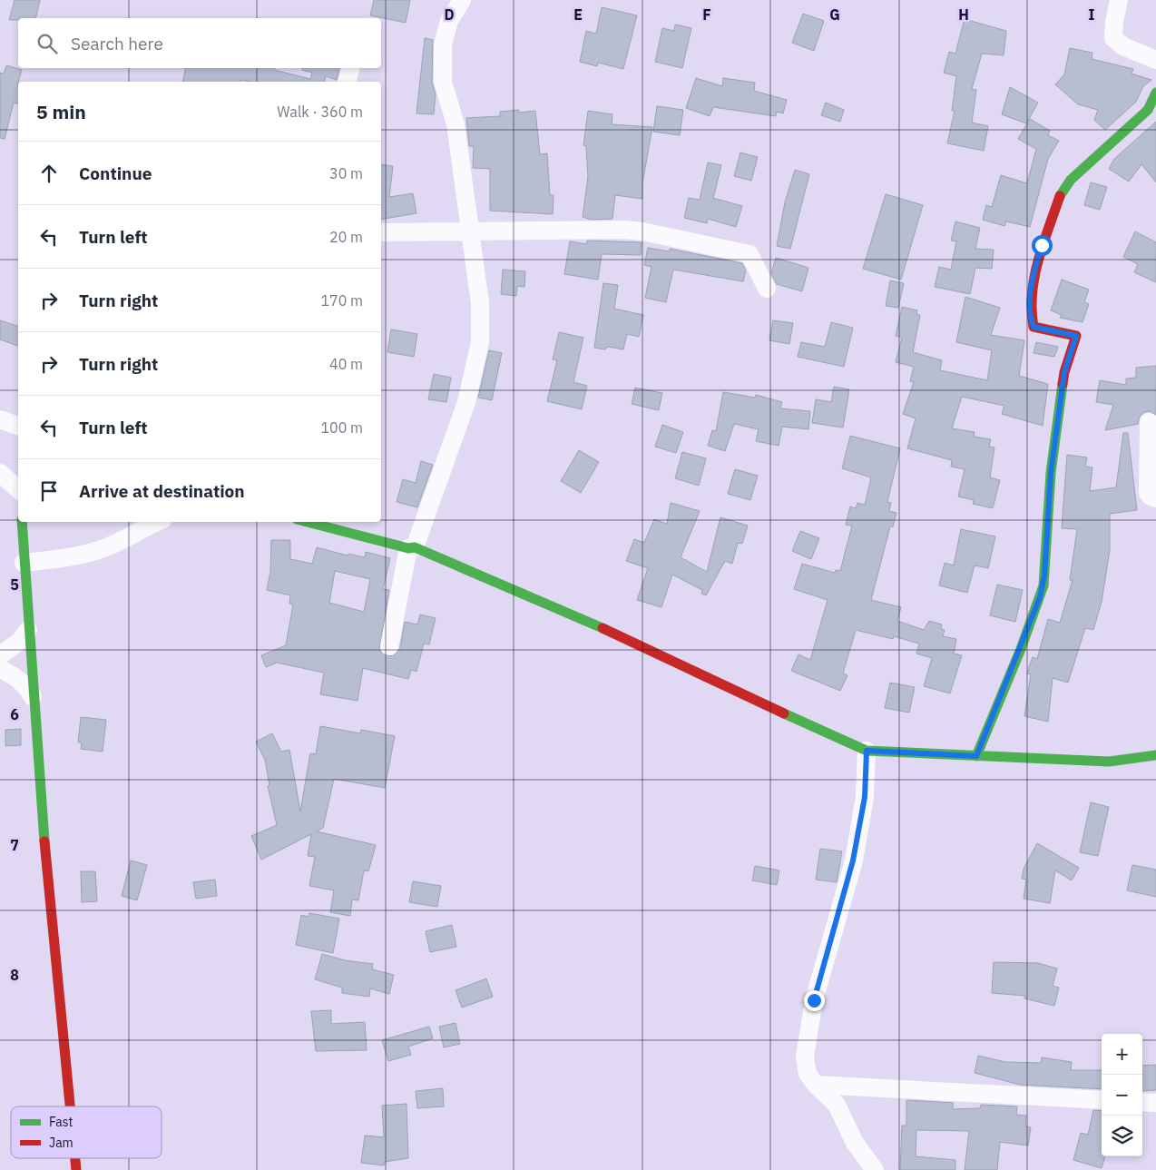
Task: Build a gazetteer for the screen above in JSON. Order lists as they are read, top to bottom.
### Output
{
  "legend": ["Fast", "Jam"],
  "page": {
    "search": "Search here",
    "heading": ["5 min", "Walk · 360 m"],
    "list": [
      ["Continue", "30 m"],
      ["Turn left", "20 m"],
      ["Turn right", "170 m"],
      ["Turn right", "40 m"],
      ["Turn left", "100 m"],
      "Arrive at destination"
    ],
    "map_buttons": ["+", "−"]
  },
  "grid": {
    "columns": [
      "D",
      "E",
      "F",
      "G",
      "H",
      "I"
    ],
    "rows": [
      "5",
      "6",
      "7",
      "8"
    ]
  }
}
